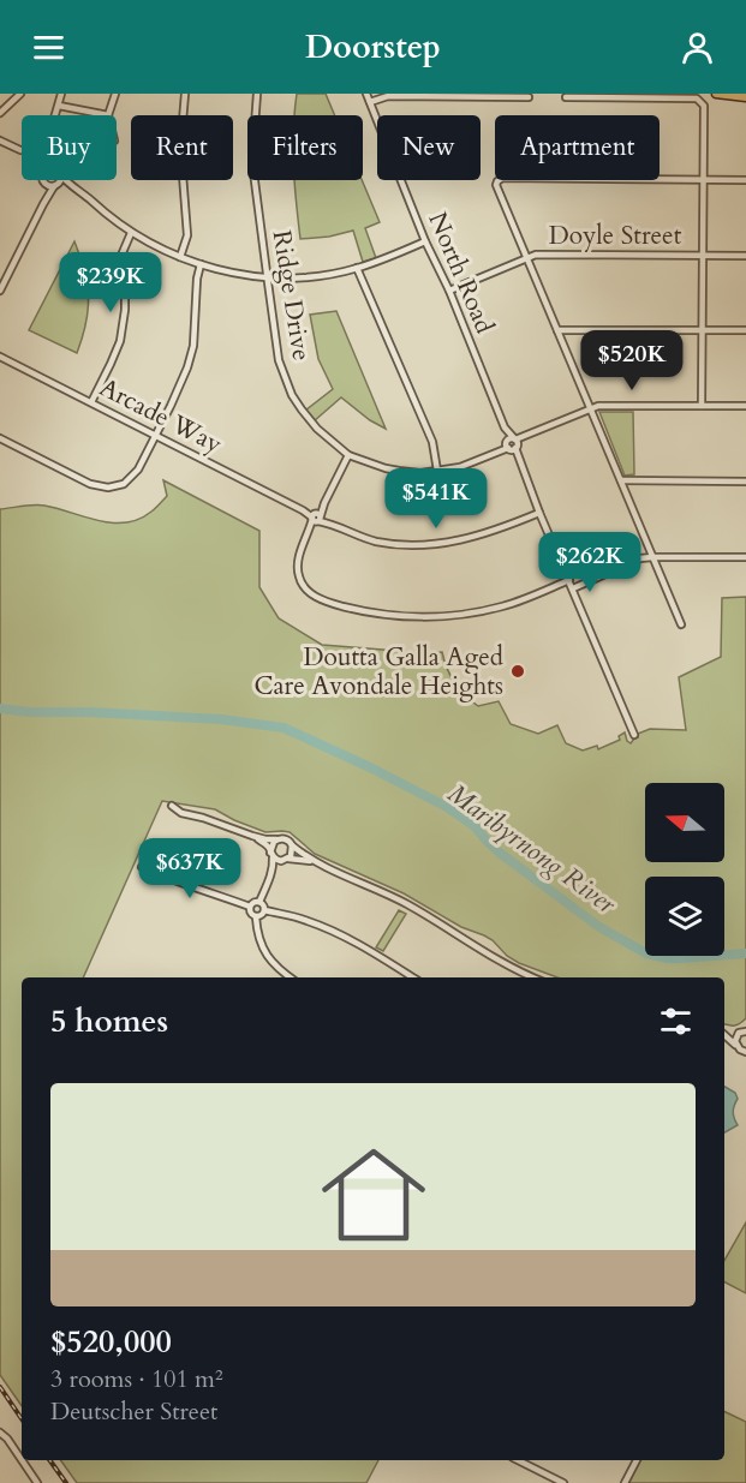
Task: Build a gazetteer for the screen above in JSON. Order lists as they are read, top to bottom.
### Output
{
  "streets": {
    "street": [
      "Doyle Street",
      "North Road",
      "Ridge Drive",
      "Arcade Way"
    ]
  },
  "crossings": [
    ["Doyle Street", "North Road"],
    ["North Road", "Ridge Drive"],
    ["North Road", "Arcade Way"]
  ],
  "water": ["Maribyrnong River"],
  "places": ["Doutta Galla Aged Care Avondale Heights"],
  "north": "left",
  "page": {
    "header": "Doorstep",
    "chip": [
      "Buy",
      "Rent",
      "Filters",
      "New",
      "Apartment"
    ],
    "price": [
      "$239K",
      "$520K",
      "$541K",
      "$262K",
      "$637K"
    ],
    "heading": "5 homes",
    "list": [
      {
        "name": "$520,000",
        "note": "3 rooms · 101 m² · Deutscher Street"
      }
    ]
  }
}
